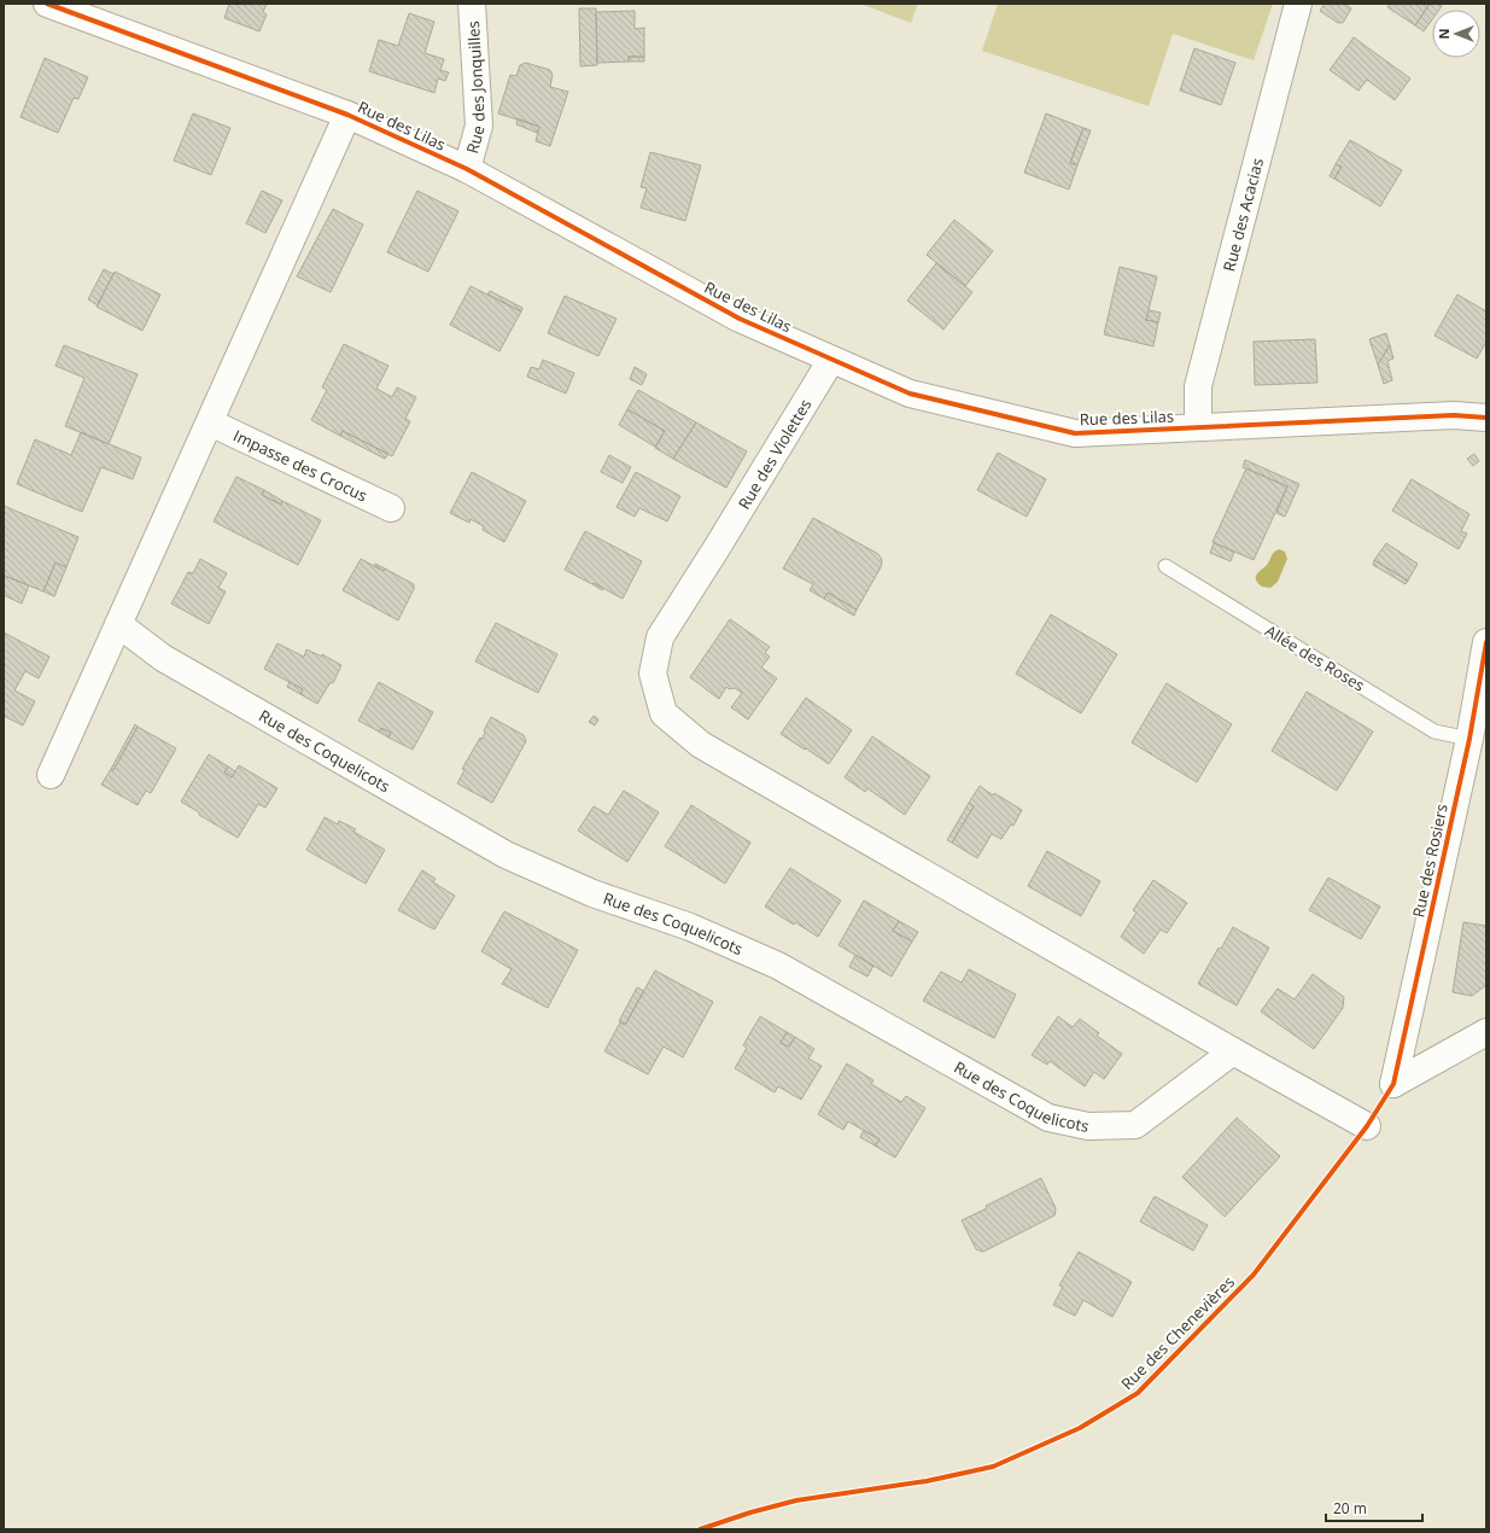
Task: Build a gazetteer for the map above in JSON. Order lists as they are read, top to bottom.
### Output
{
  "streets": {
    "street": [
      "Rue des Jonquilles",
      "Rue des Lilas",
      "Rue des Acacias",
      "Rue des Violettes",
      "Impasse des Crocus",
      "Rue des Coquelicots",
      "Rue des Rosiers"
    ],
    "lane": ["Allée des Roses"],
    "cycle path": ["Rue des Chenevières"]
  },
  "crossings": [
    ["Rue des Jonquilles", "Rue des Lilas"],
    ["Rue des Lilas", "Rue des Acacias"],
    ["Rue des Lilas", "Rue des Violettes"],
    ["Rue des Violettes", "Rue des Coquelicots"],
    ["Allée des Roses", "Rue des Rosiers"]
  ],
  "scale_bar": "20 m",
  "north": "left"
}
